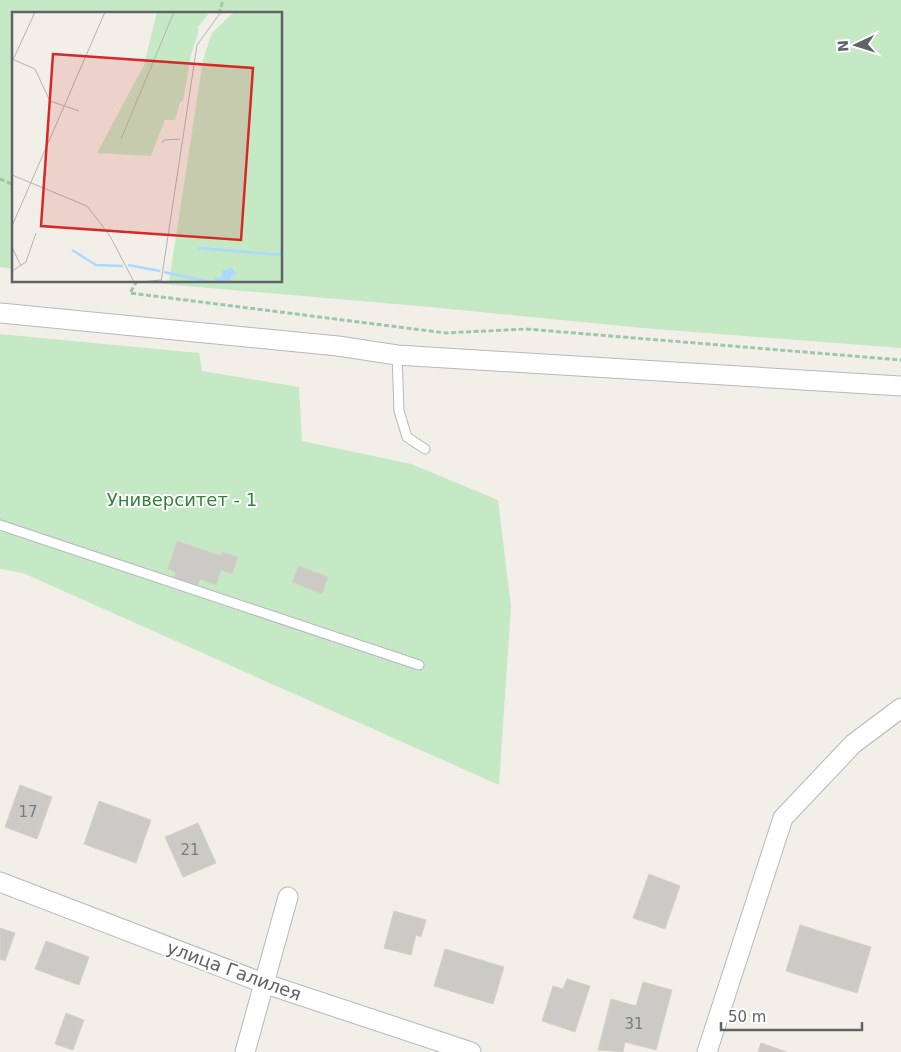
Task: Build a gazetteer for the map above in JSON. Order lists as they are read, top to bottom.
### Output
{
  "streets": {
    "street": ["улица Галилея"]
  },
  "parks": ["Университет - 1"],
  "house_numbers": ["17", "21", "31"],
  "scale_bar": "50 m",
  "north": "left"
}
